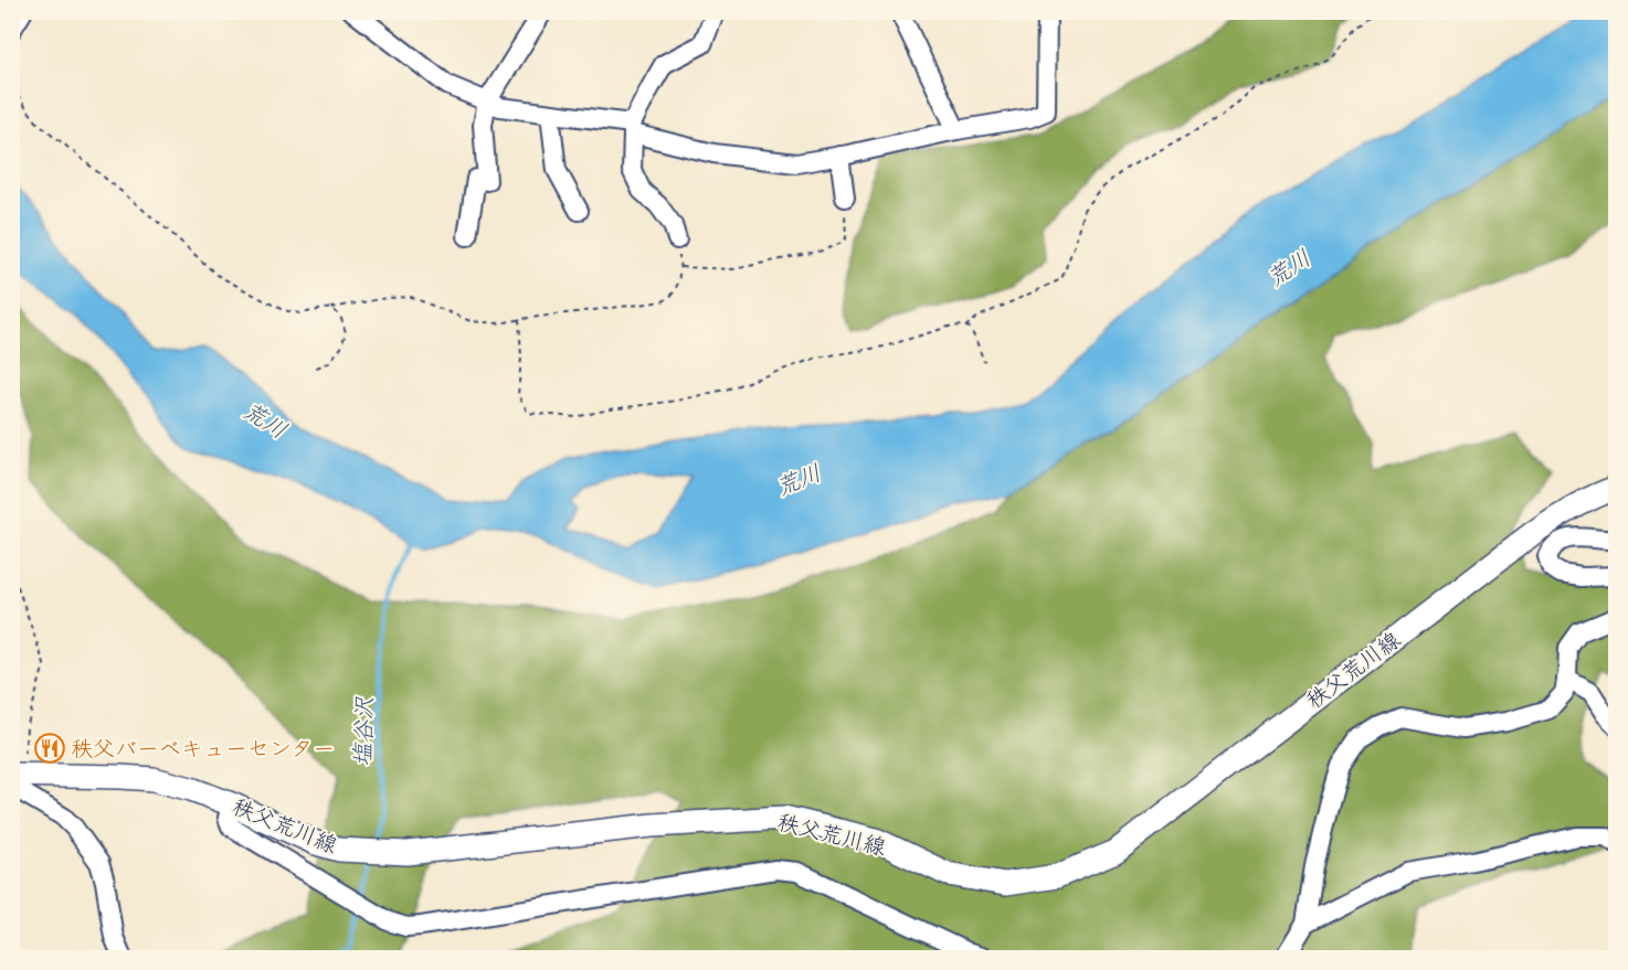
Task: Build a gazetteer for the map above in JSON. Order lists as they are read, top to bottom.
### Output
{
  "streets": {
    "main road": ["秩父荒川線"]
  },
  "water": ["荒川", "塩谷沢"],
  "places": {
    "restaurant": ["秩父バーベキューセンター"]
  }
}
